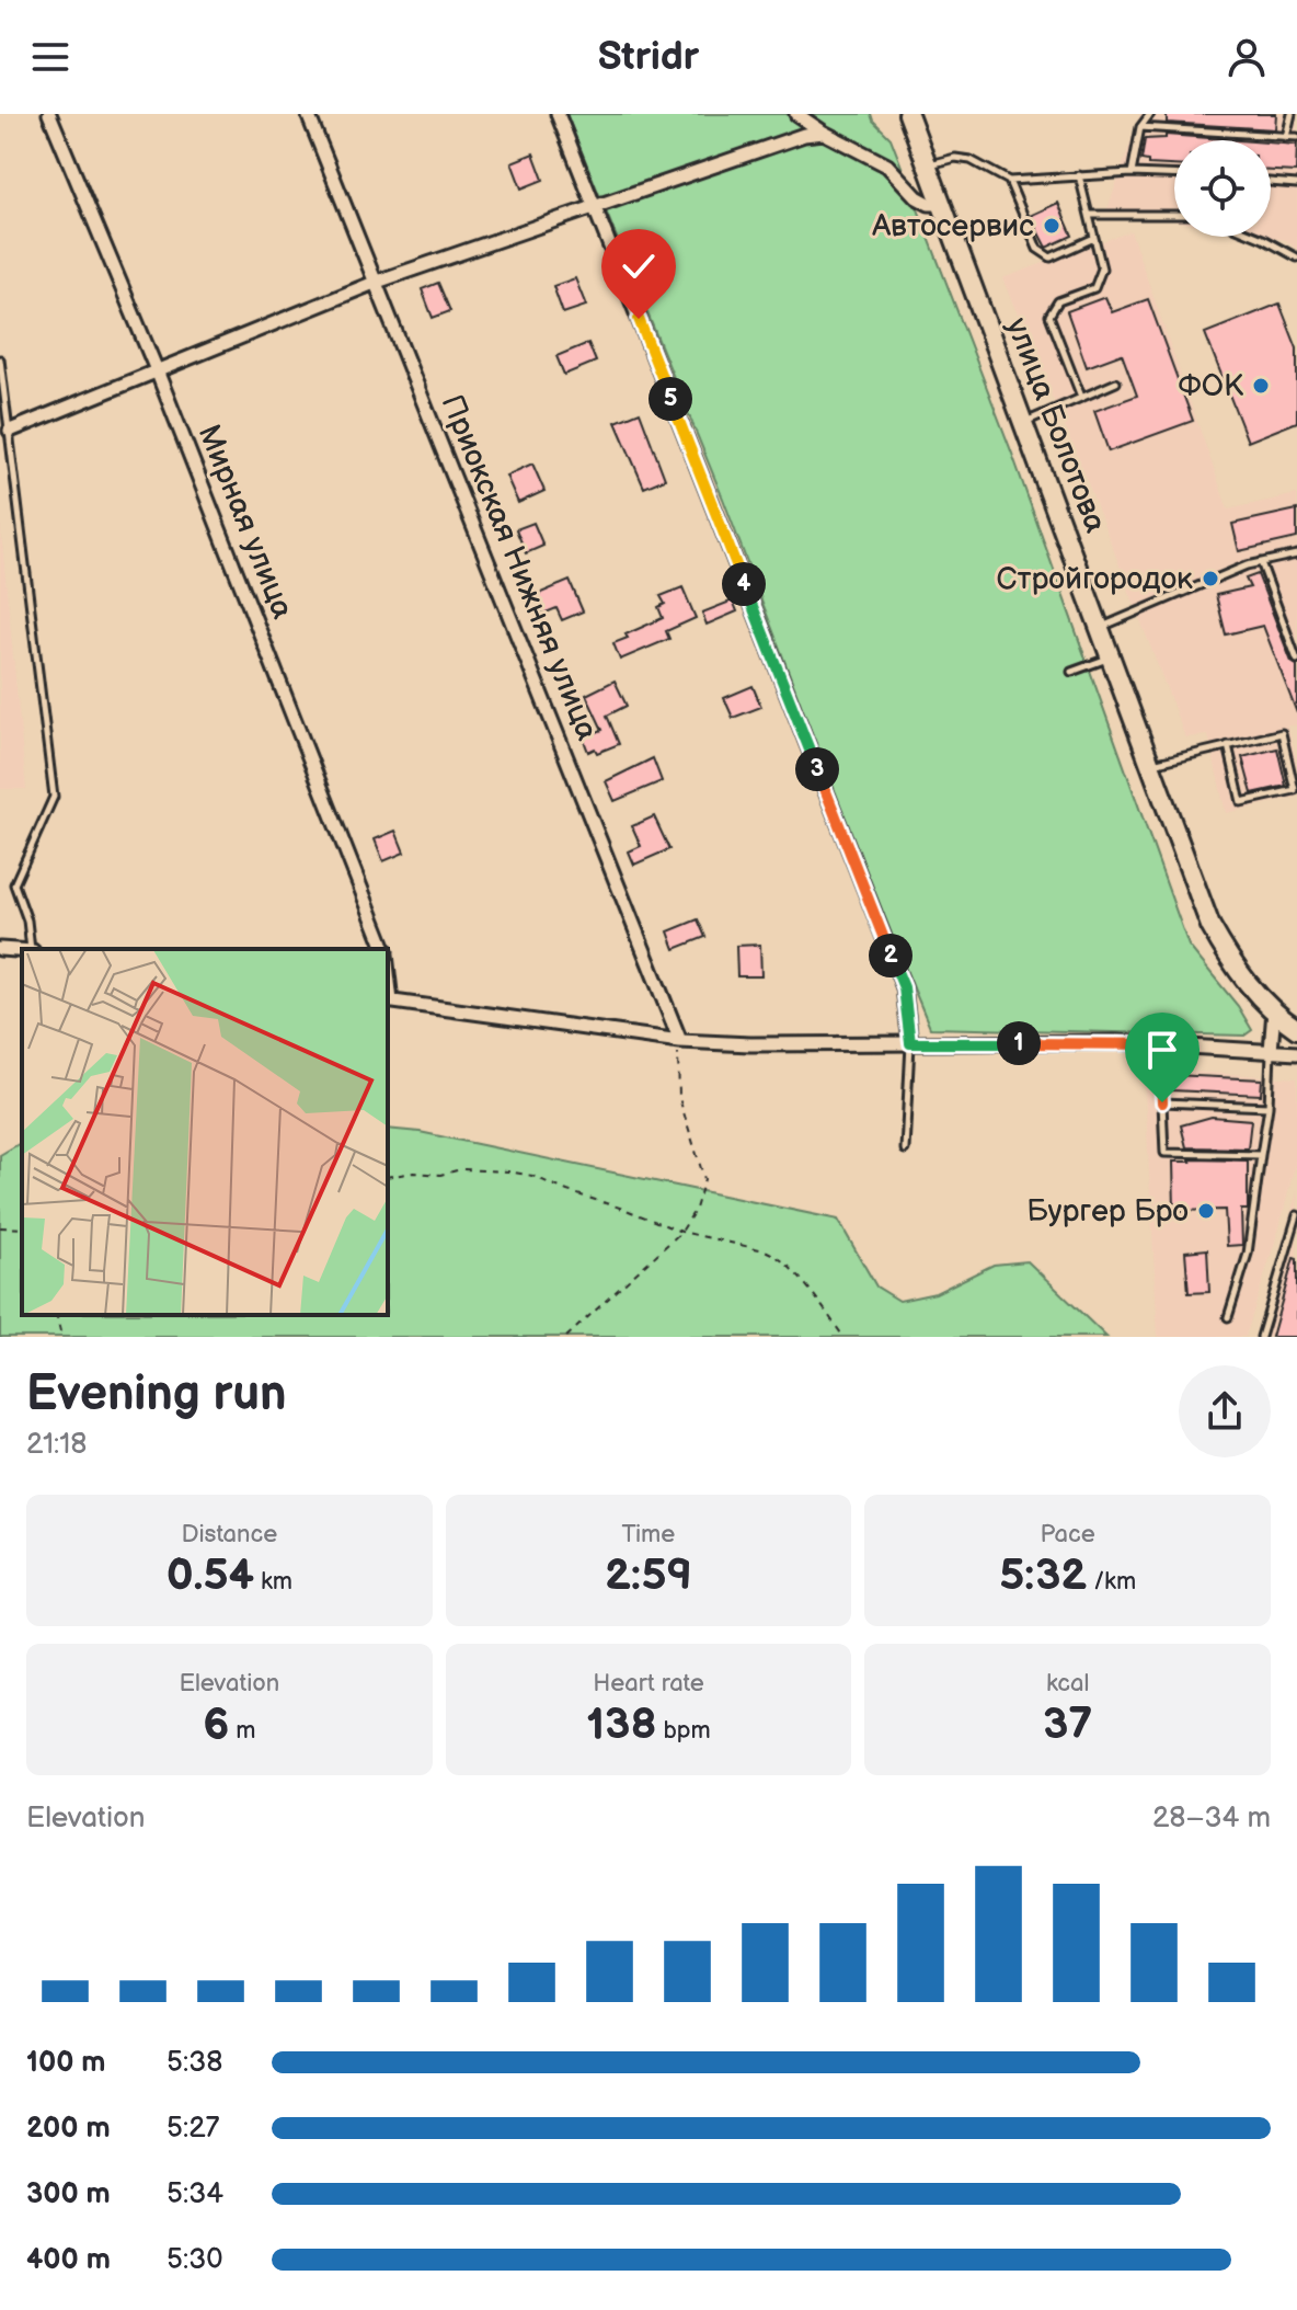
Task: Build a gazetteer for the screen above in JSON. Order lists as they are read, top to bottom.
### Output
{
  "streets": {
    "main road": ["улица Болотова"],
    "street": ["Мирная улица", "Приокская Нижняя улица"]
  },
  "places": [
    "Автосервис",
    "ФОК",
    "Стройгородок",
    "Бургер Бро"
  ],
  "page": {
    "header": "Stridr",
    "pins": [
      "5",
      "4",
      "3",
      "2",
      "1"
    ],
    "heading": ["Evening run", "21:18"],
    "stats": [
      ["Distance", "0.54 km"],
      ["Time", "2:59"],
      ["Pace", "5:32 /km"],
      ["Elevation", "6 m"],
      ["Heart rate", "138 bpm"],
      ["kcal", "37"]
    ],
    "chart": ["Elevation", "28–34 m"],
    "list": [
      {
        "name": "100 m",
        "note": "5:38"
      },
      {
        "name": "200 m",
        "note": "5:27"
      },
      {
        "name": "300 m",
        "note": "5:34"
      },
      {
        "name": "400 m",
        "note": "5:30"
      }
    ]
  }
}
